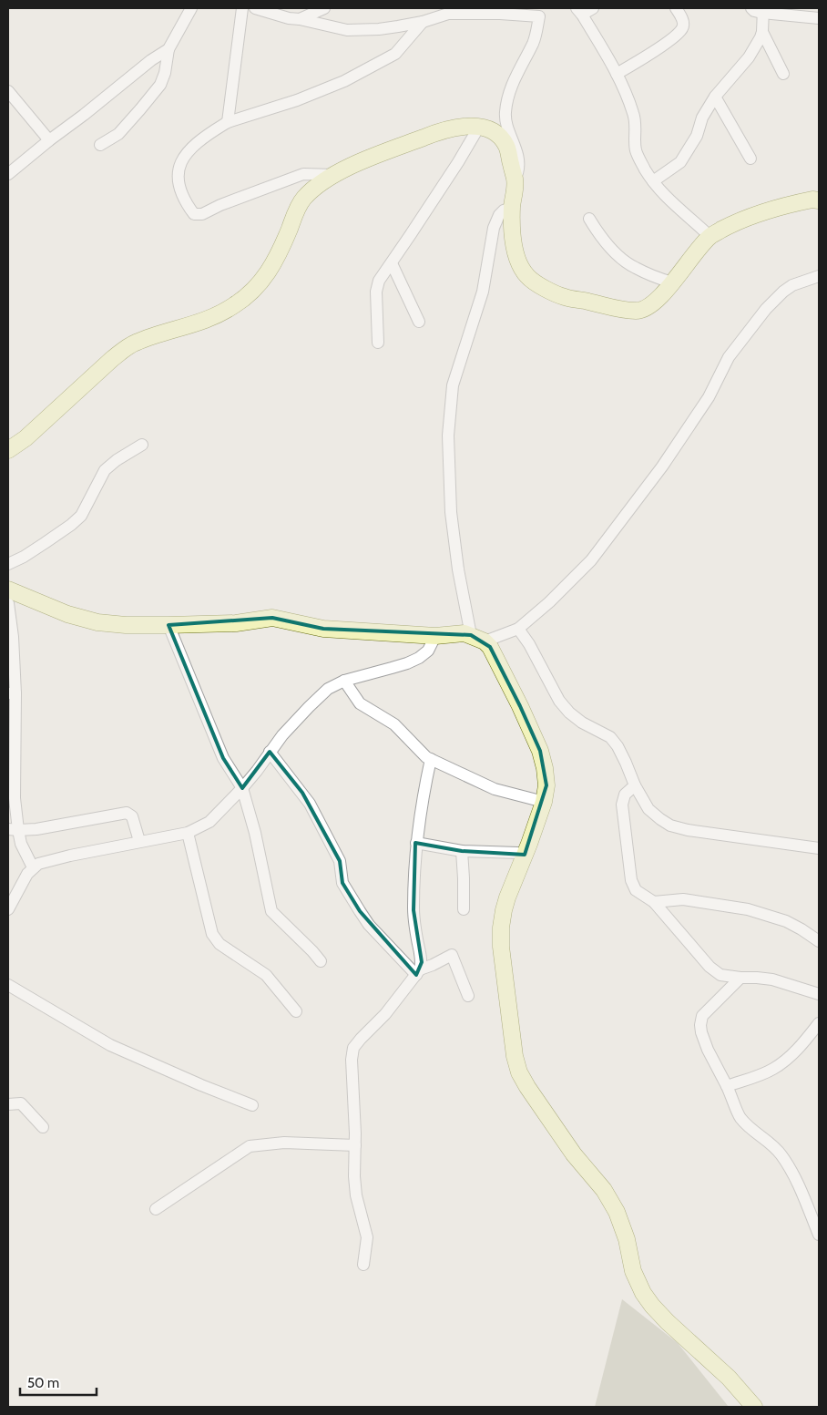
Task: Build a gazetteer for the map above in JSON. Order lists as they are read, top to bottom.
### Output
{
  "scale_bar": "50 m"
}
